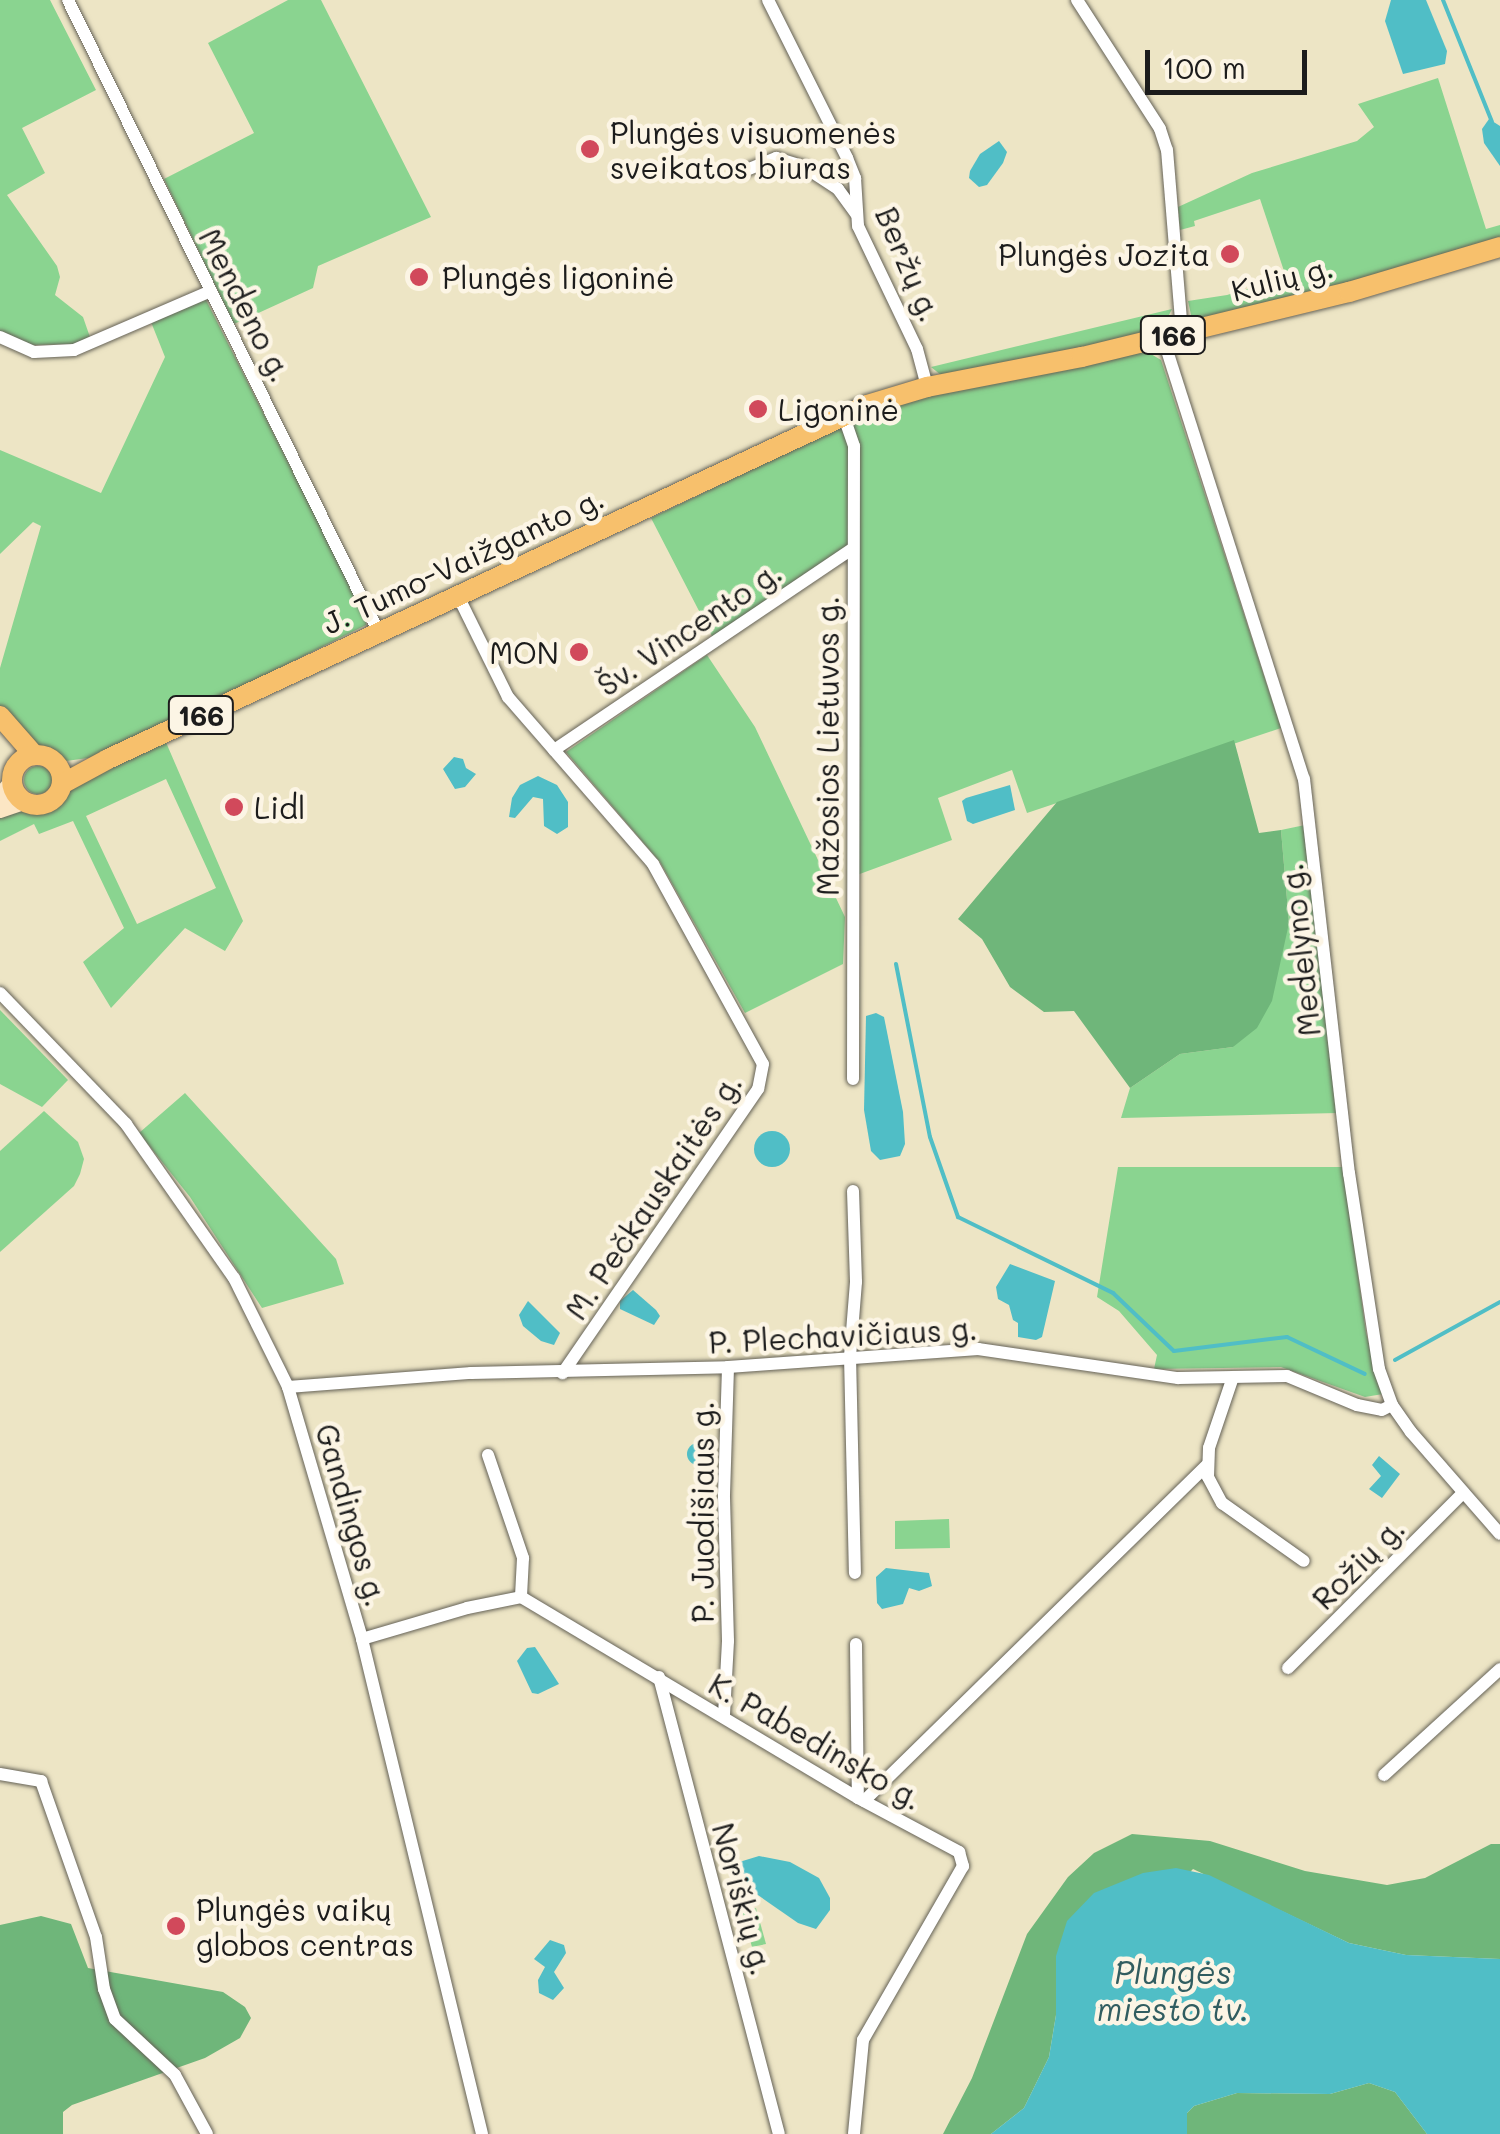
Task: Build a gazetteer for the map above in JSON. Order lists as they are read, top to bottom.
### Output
{
  "streets": {
    "main road": ["Kulių g.", "166", "J. Tumo-Vaižganto g."],
    "street": [
      "Beržų g.",
      "Mendeno g.",
      "Šv. Vincento g.",
      "Mažosios Lietuvos g.",
      "Medelyno g.",
      "M. Pečkauskaitės g.",
      "P. Plechavičiaus g.",
      "P. Juodišiaus g.",
      "Gandingos g.",
      "Rožių g.",
      "K. Pabedinsko g.",
      "Noriškių g."
    ]
  },
  "crossings": [
    ["Beržų g.", "Kulių g."],
    ["Kulių g.", "J. Tumo-Vaižganto g."],
    ["Kulių g.", "Mažosios Lietuvos g."],
    ["Kulių g.", "Medelyno g."],
    ["Mendeno g.", "J. Tumo-Vaižganto g."],
    ["166", "J. Tumo-Vaižganto g."],
    ["J. Tumo-Vaižganto g.", "Mažosios Lietuvos g."],
    ["J. Tumo-Vaižganto g.", "M. Pečkauskaitės g."],
    ["Šv. Vincento g.", "Mažosios Lietuvos g."],
    ["Šv. Vincento g.", "M. Pečkauskaitės g."],
    ["Medelyno g.", "P. Plechavičiaus g."],
    ["Medelyno g.", "Rožių g."],
    ["M. Pečkauskaitės g.", "P. Plechavičiaus g."],
    ["P. Plechavičiaus g.", "P. Juodišiaus g."],
    ["P. Plechavičiaus g.", "Gandingos g."],
    ["P. Juodišiaus g.", "K. Pabedinsko g."],
    ["K. Pabedinsko g.", "Noriškių g."]
  ],
  "water": ["Plungės miesto tv."],
  "places": [
    "Plungės visuomenės sveikatos biuras",
    "Plungės Jozita",
    "Plungės ligoninė",
    "Ligoninė",
    "MON",
    "Lidl",
    "Plungės vaikų globos centras"
  ],
  "scale_bar": "100 m"
}
